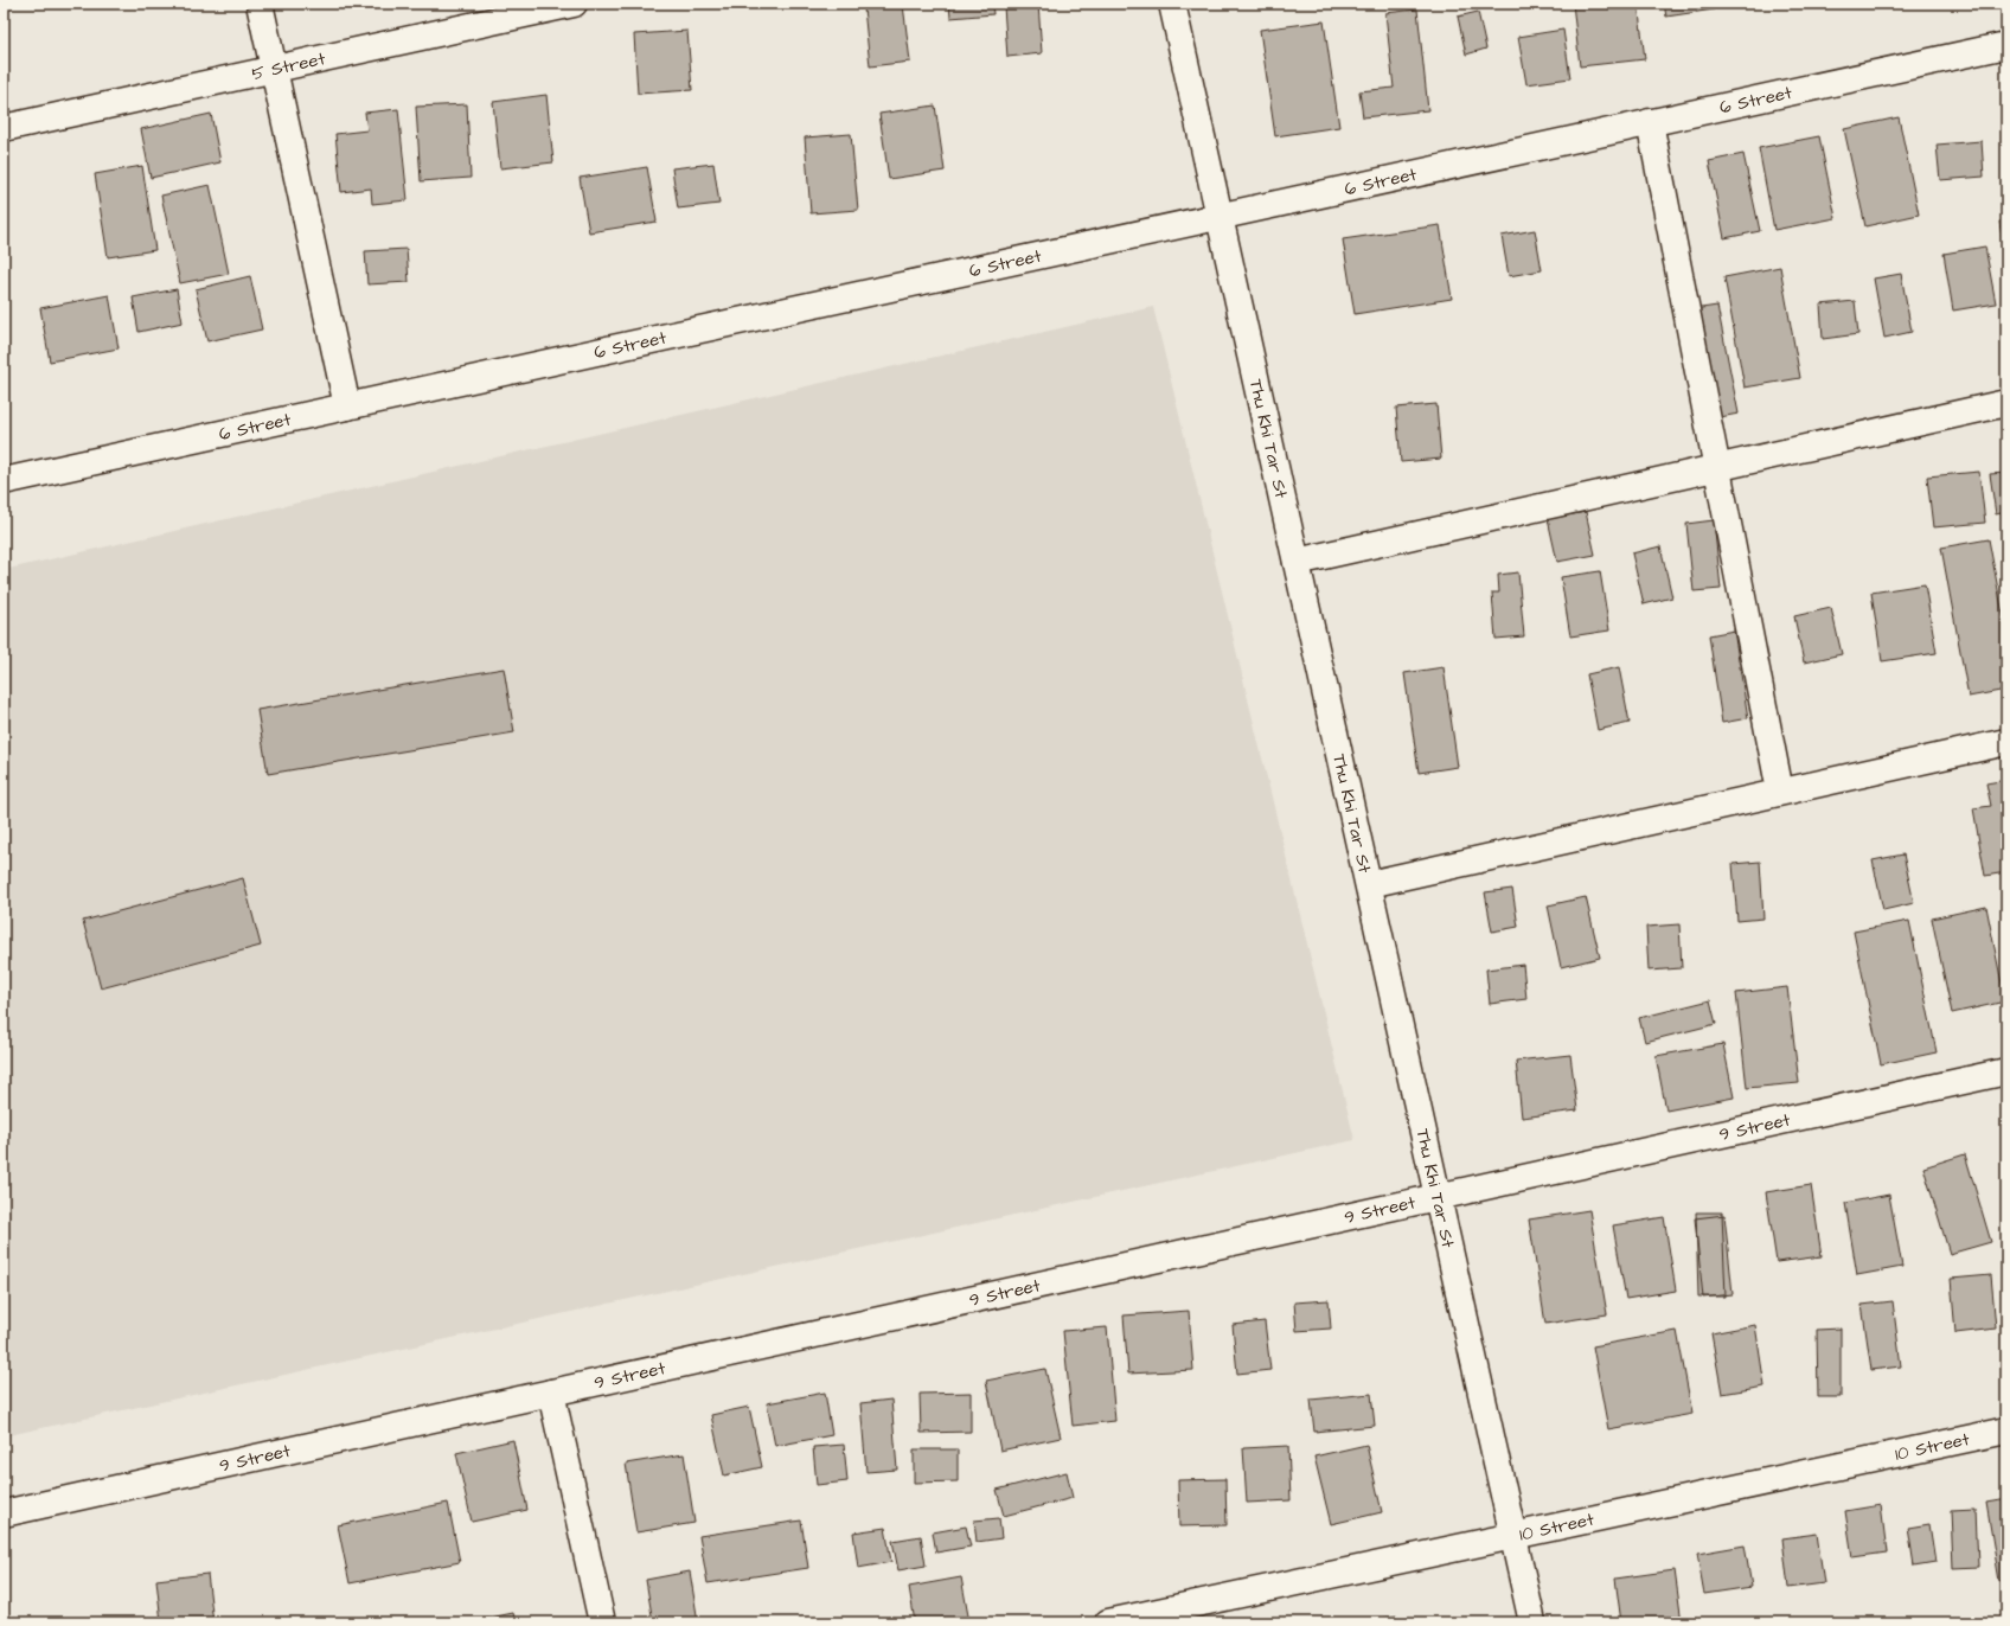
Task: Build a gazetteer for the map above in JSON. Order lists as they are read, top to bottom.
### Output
{
  "streets": {
    "street": [
      "5 Street",
      "6 Street",
      "Thu Khi Tar St",
      "9 Street",
      "10 Street"
    ]
  },
  "crossings": [
    ["6 Street", "Thu Khi Tar St"],
    ["Thu Khi Tar St", "9 Street"],
    ["Thu Khi Tar St", "10 Street"]
  ]
}
